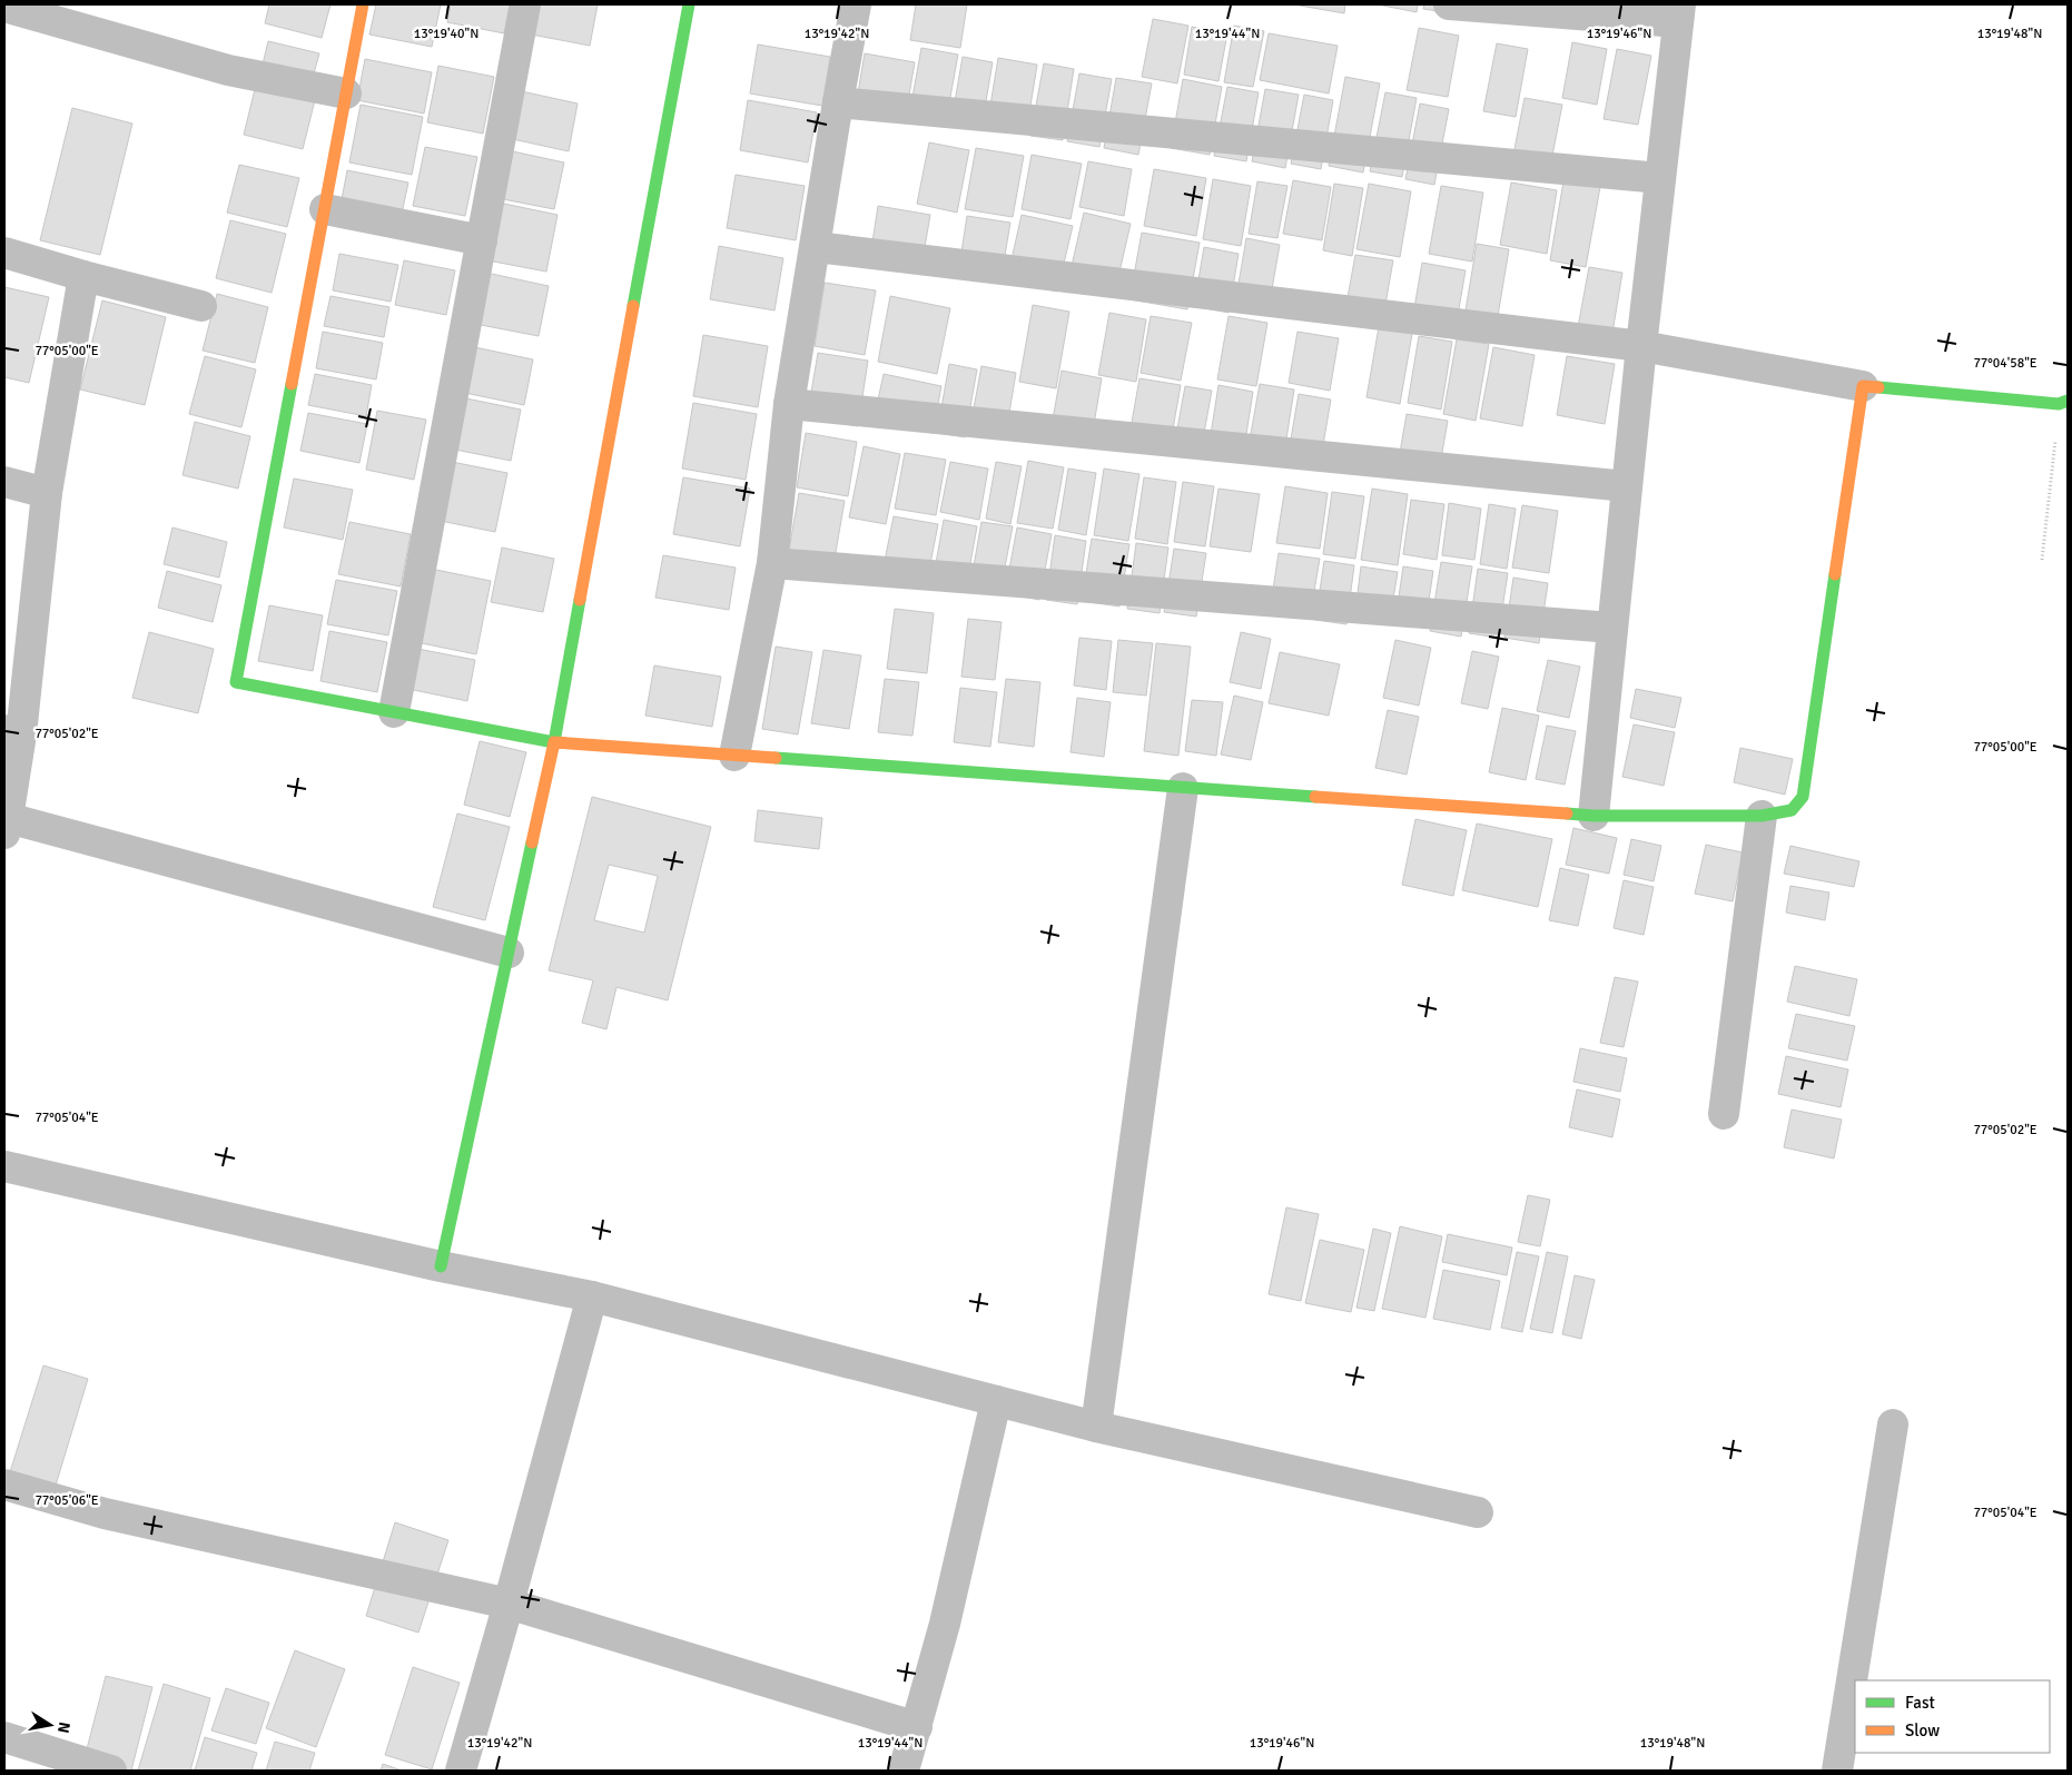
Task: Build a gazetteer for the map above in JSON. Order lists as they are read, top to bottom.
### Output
{
  "legend": ["Fast", "Slow"],
  "north": "right",
  "coordinates": [
    "13°19'40\"N",
    "13°19'42\"N",
    "13°19'44\"N",
    "13°19'46\"N",
    "13°19'48\"N",
    "77°05'00\"E",
    "77°04'58\"E",
    "77°05'02\"E",
    "77°05'04\"E",
    "77°05'06\"E"
  ]
}
